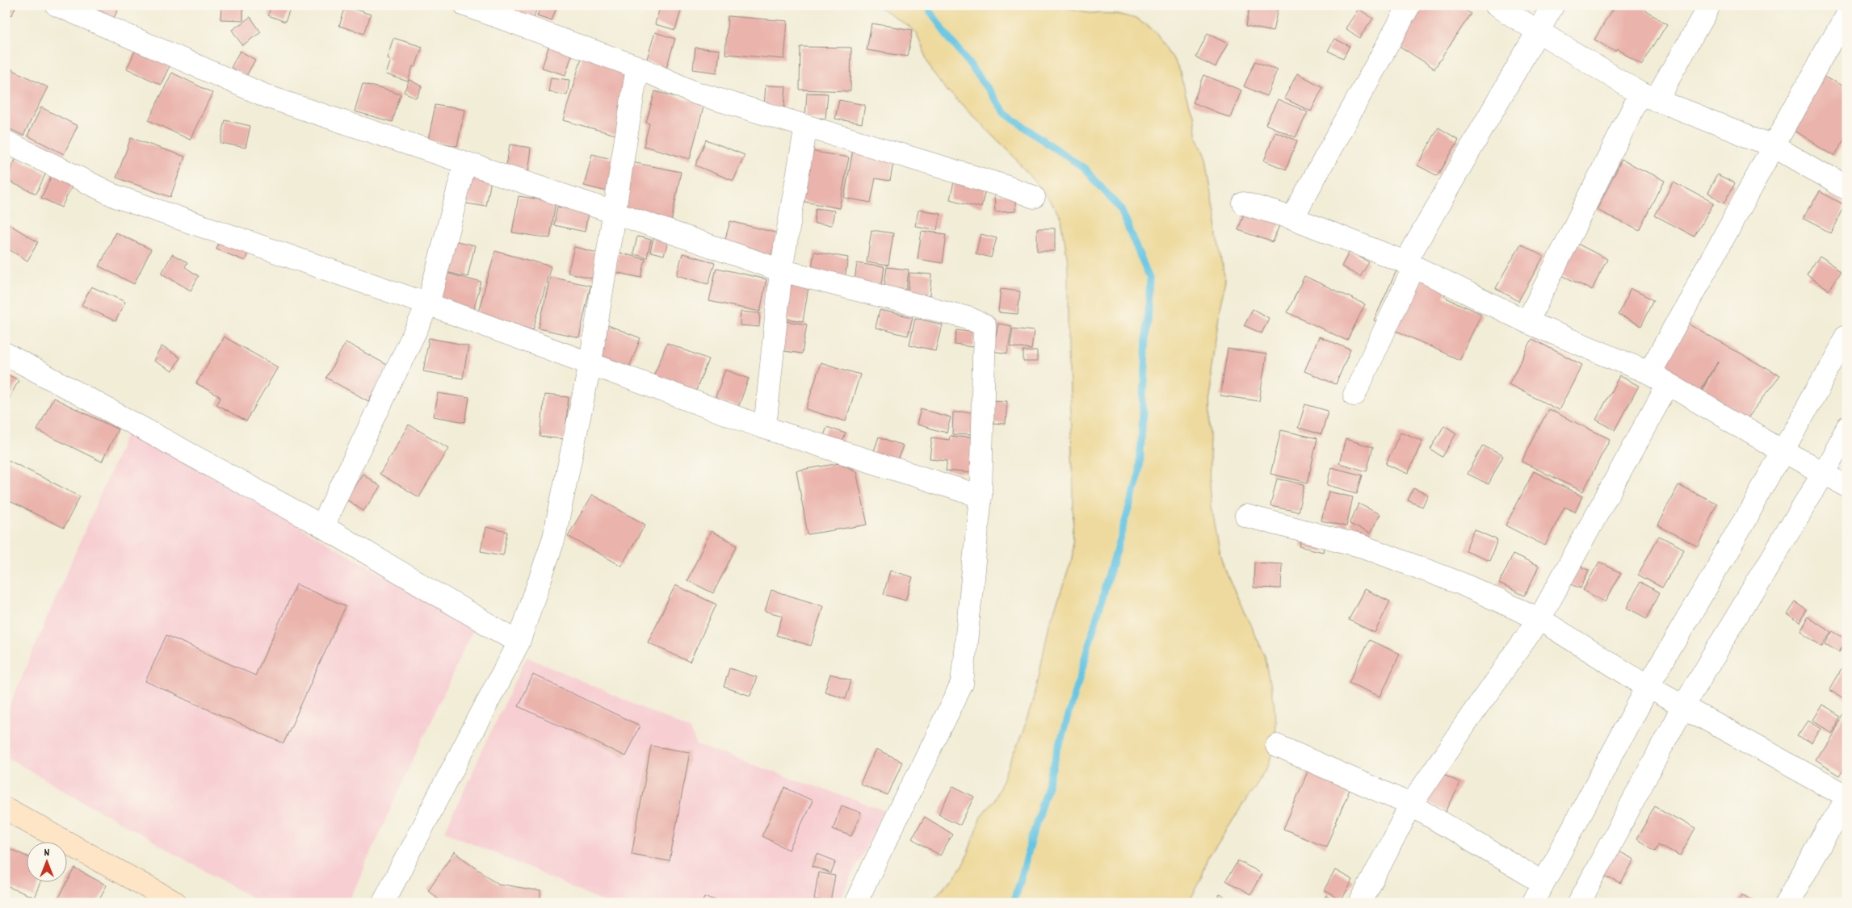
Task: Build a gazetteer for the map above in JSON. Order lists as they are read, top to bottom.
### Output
{
  "north": "top"
}
